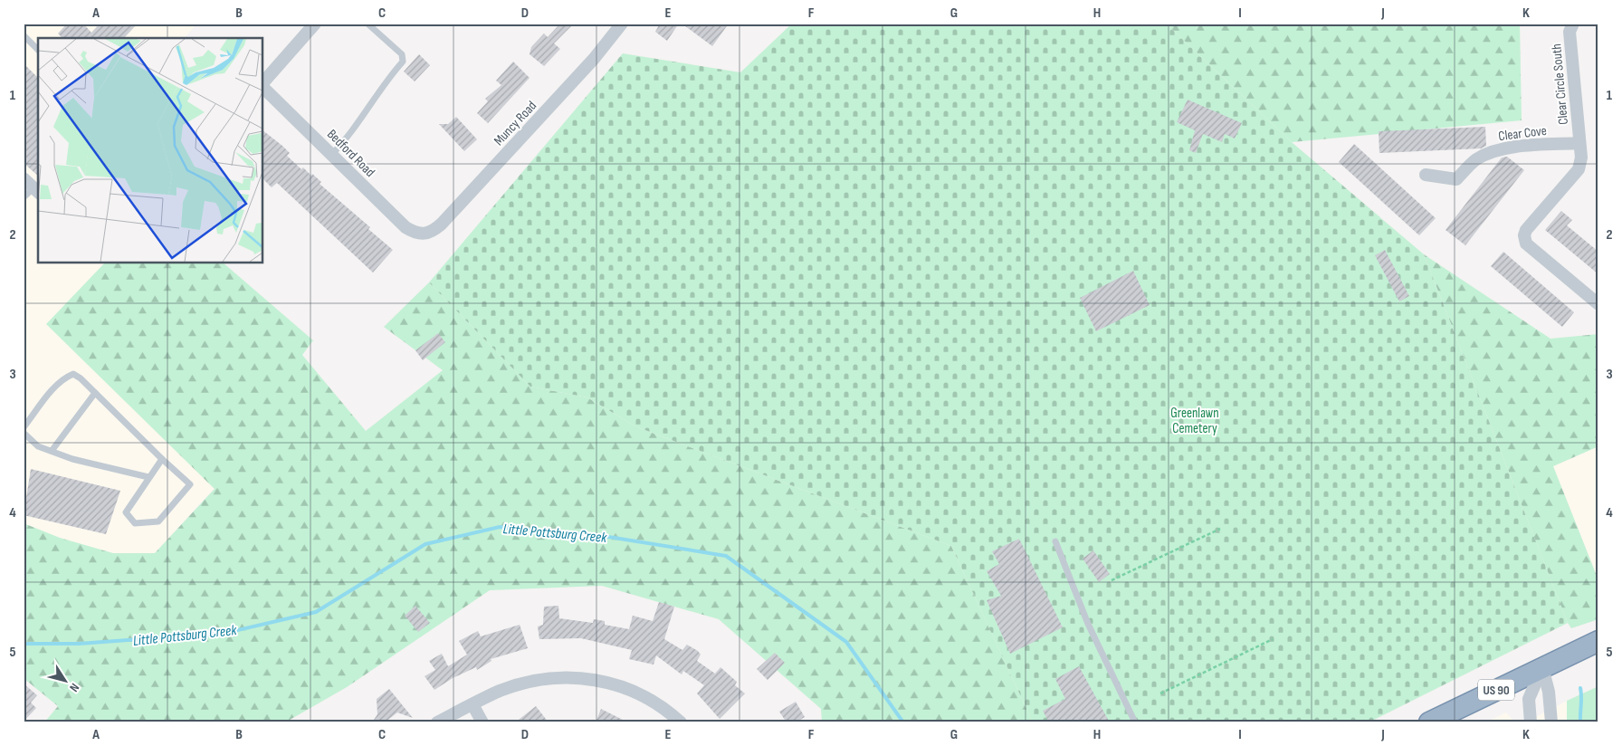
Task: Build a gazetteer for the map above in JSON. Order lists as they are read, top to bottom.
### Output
{
  "streets": {
    "highway": ["US 90"],
    "street": [
      "Clear Circle South",
      "Muncy Road",
      "Clear Cove",
      "Bedford Road"
    ]
  },
  "crossings": [
    ["Clear Circle South", "Clear Cove"],
    ["Muncy Road", "Bedford Road"]
  ],
  "water": ["Little Pottsburg Creek"],
  "parks": ["Greenlawn Cemetery"],
  "north": "bottom right",
  "grid": {
    "columns": [
      "A",
      "B",
      "C",
      "D",
      "E",
      "F",
      "G",
      "H",
      "I",
      "J",
      "K"
    ],
    "rows": [
      "1",
      "2",
      "3",
      "4",
      "5"
    ]
  }
}
